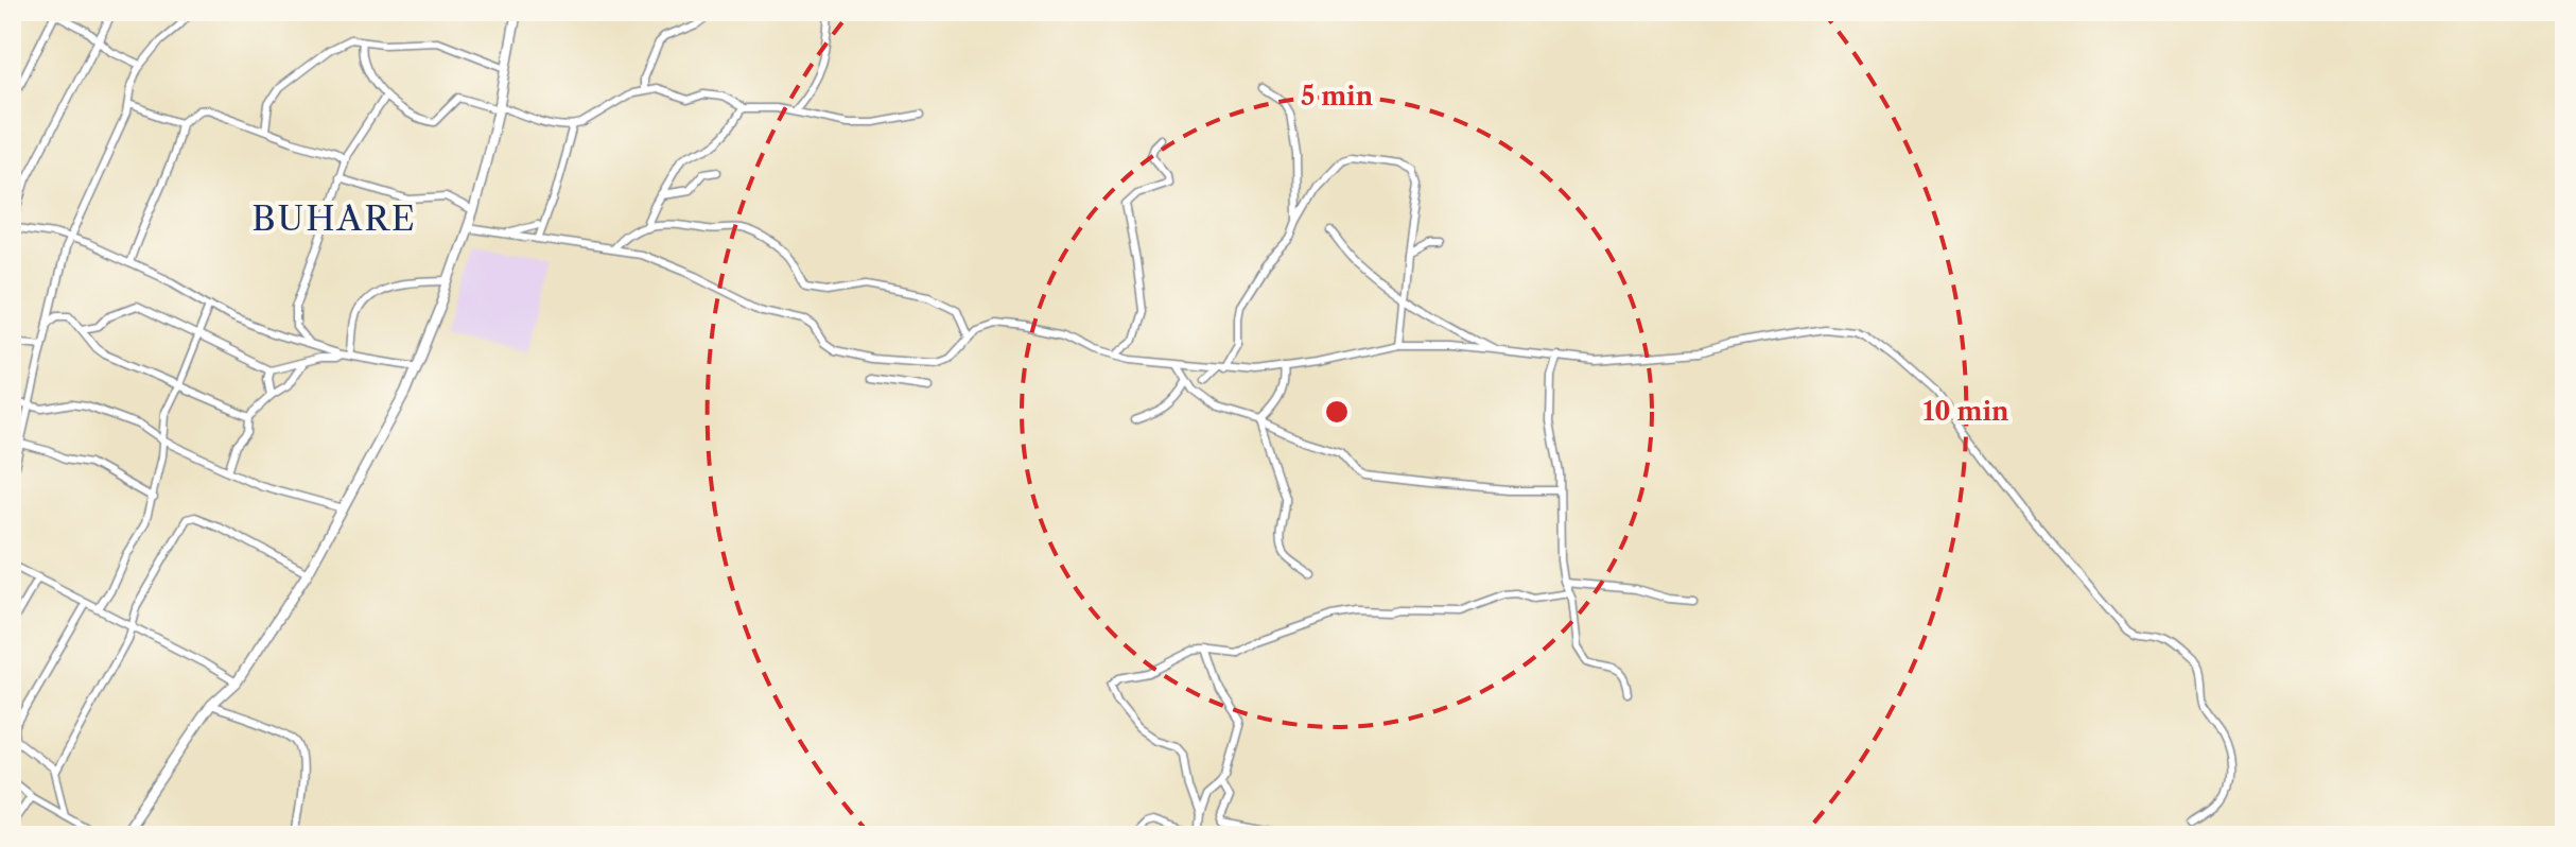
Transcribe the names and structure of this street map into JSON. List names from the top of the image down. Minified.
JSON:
{"districts":["BUHARE"],"rings":["5 min","10 min"]}
